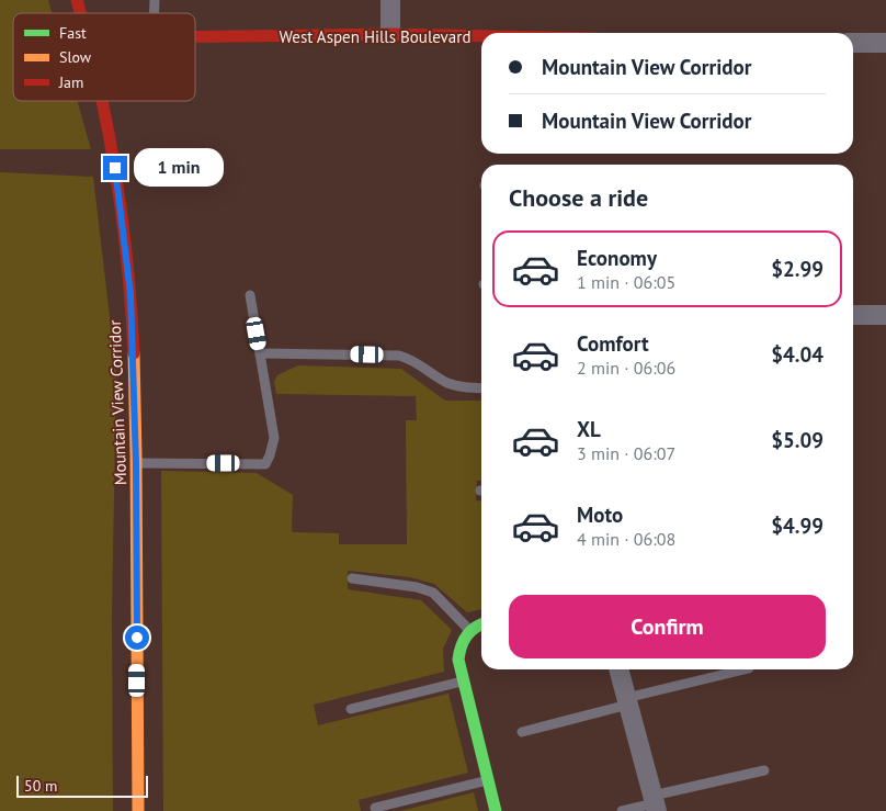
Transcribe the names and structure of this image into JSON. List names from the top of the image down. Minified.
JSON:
{"streets":{"main road":["West Aspen Hills Boulevard","Mountain View Corridor"]},"legend":["Fast","Slow","Jam"],"scale_bar":"50 m","page":{"banner":["Mountain View Corridor","Mountain View Corridor"],"bubble":"1 min","heading":"Choose a ride","list":[{"name":"Economy","note":"1 min · 06:05","value":"$2.99"},{"name":"Comfort","note":"2 min · 06:06","value":"$4.04"},{"name":"XL","note":"3 min · 06:07","value":"$5.09"},{"name":"Moto","note":"4 min · 06:08","value":"$4.99"}],"buttons":"Confirm","scale":"50 m"}}
